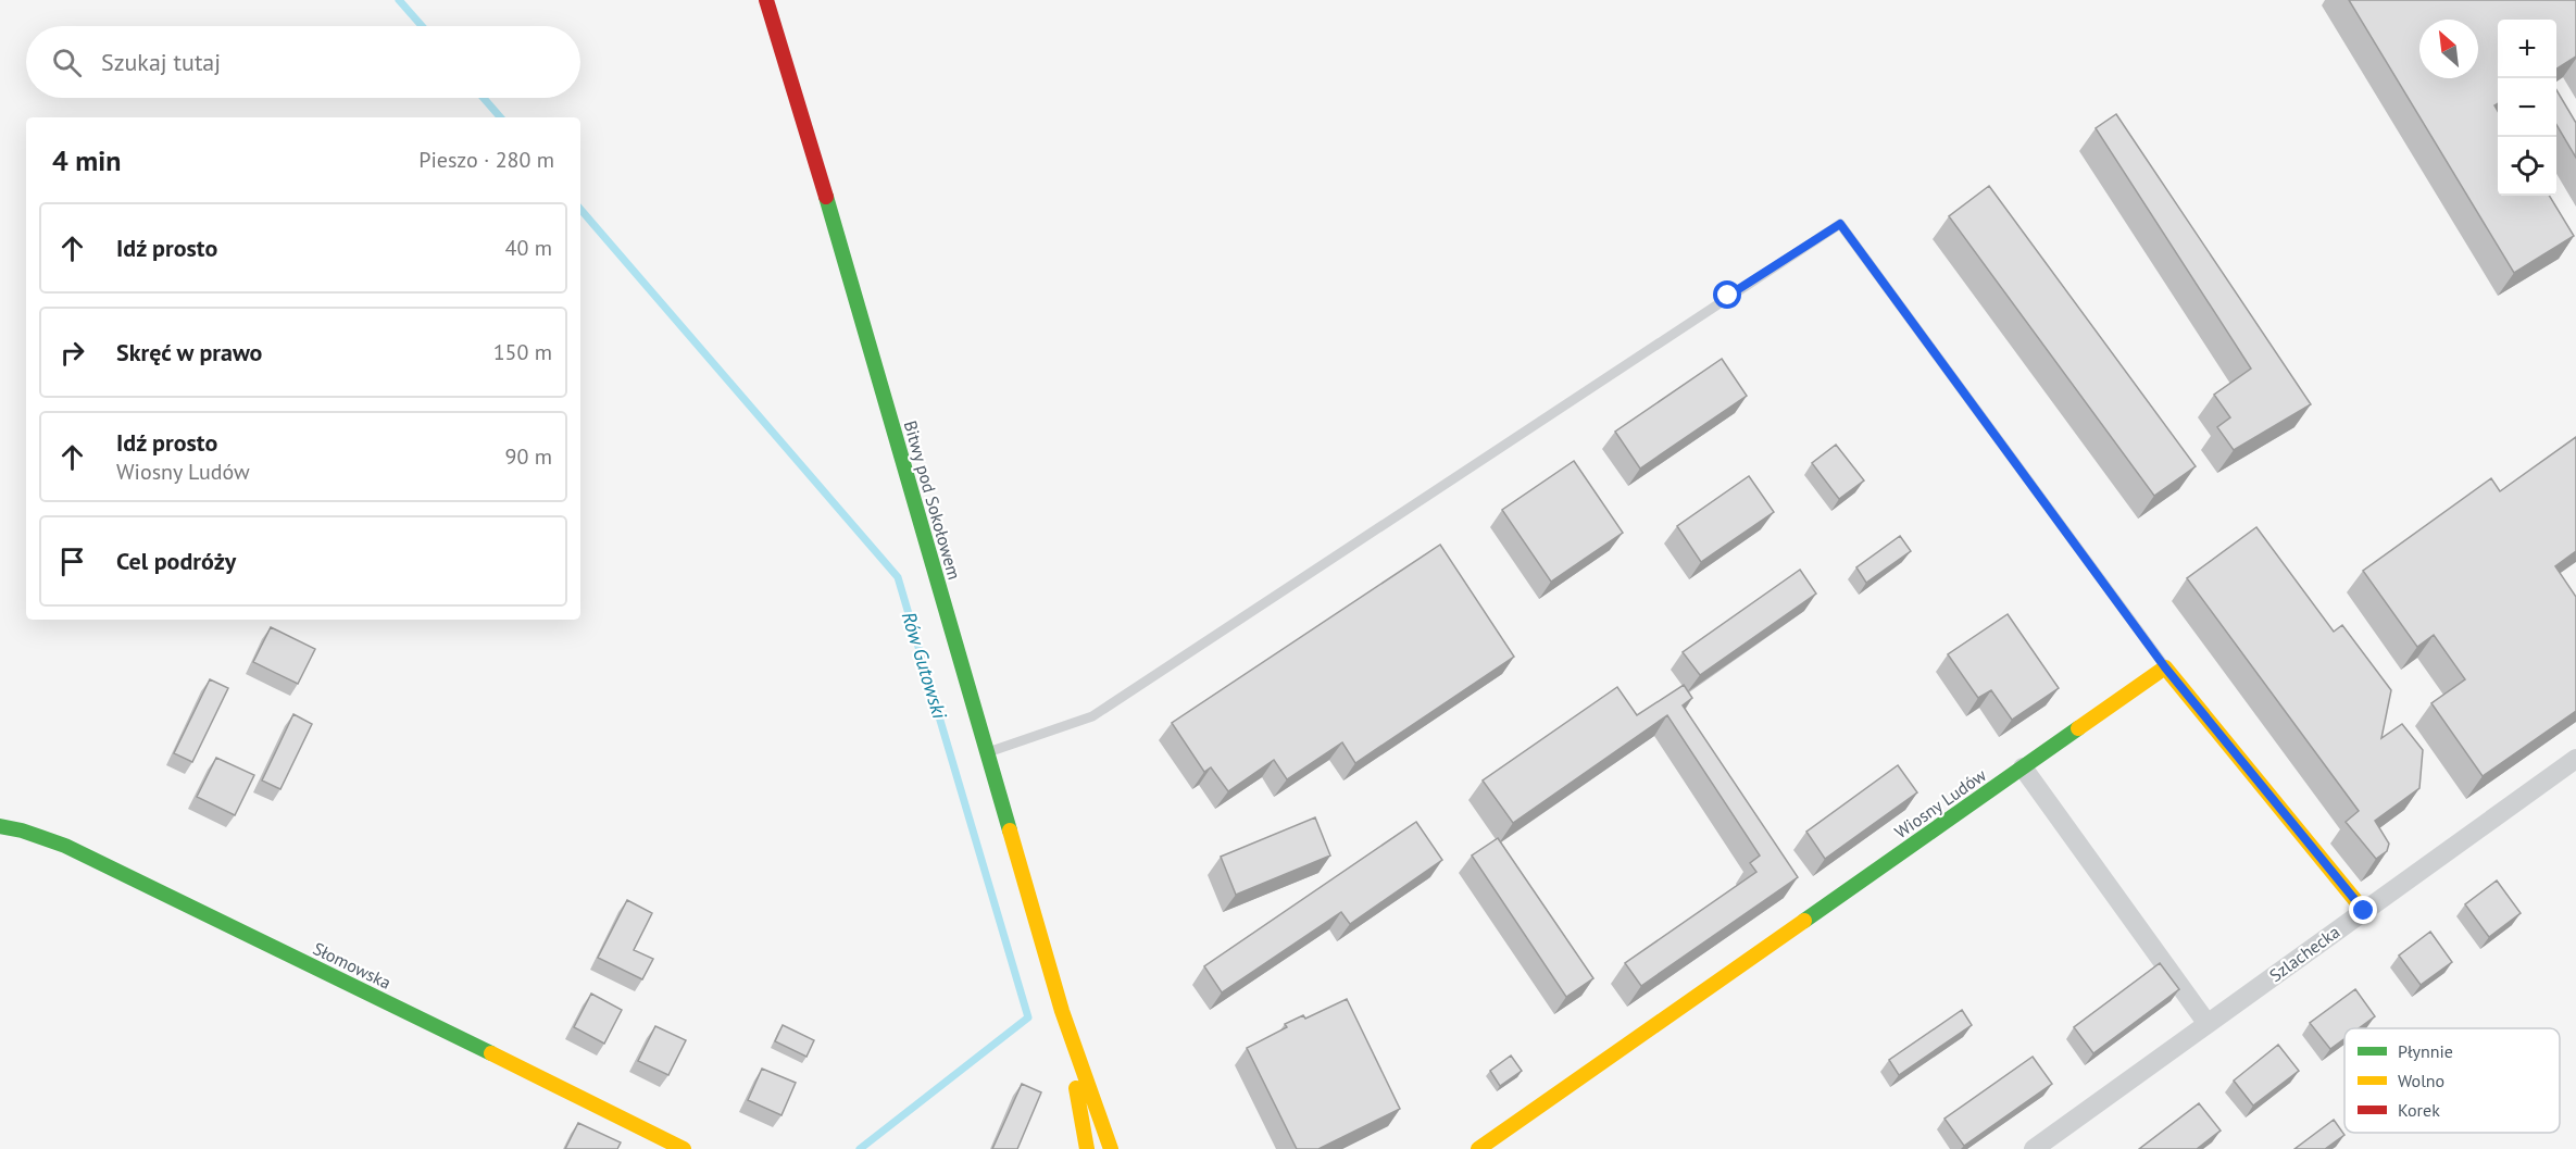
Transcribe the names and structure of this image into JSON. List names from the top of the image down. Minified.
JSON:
{"streets":{"street":["Bitwy pod Sokołowem","Wiosny Ludów","Szlachecka","Słomowska"]},"water":["Rów Gutowski"],"legend":["Płynnie","Wolno","Korek"],"north":"top left","page":{"map_buttons":["+","−"],"search":"Szukaj tutaj","heading":["4 min","Pieszo · 280 m"],"list":[["Idź prosto","40 m"],["Skręć w prawo","150 m"],["Idź prosto","Wiosny Ludów","90 m"],"Cel podróży"]}}
